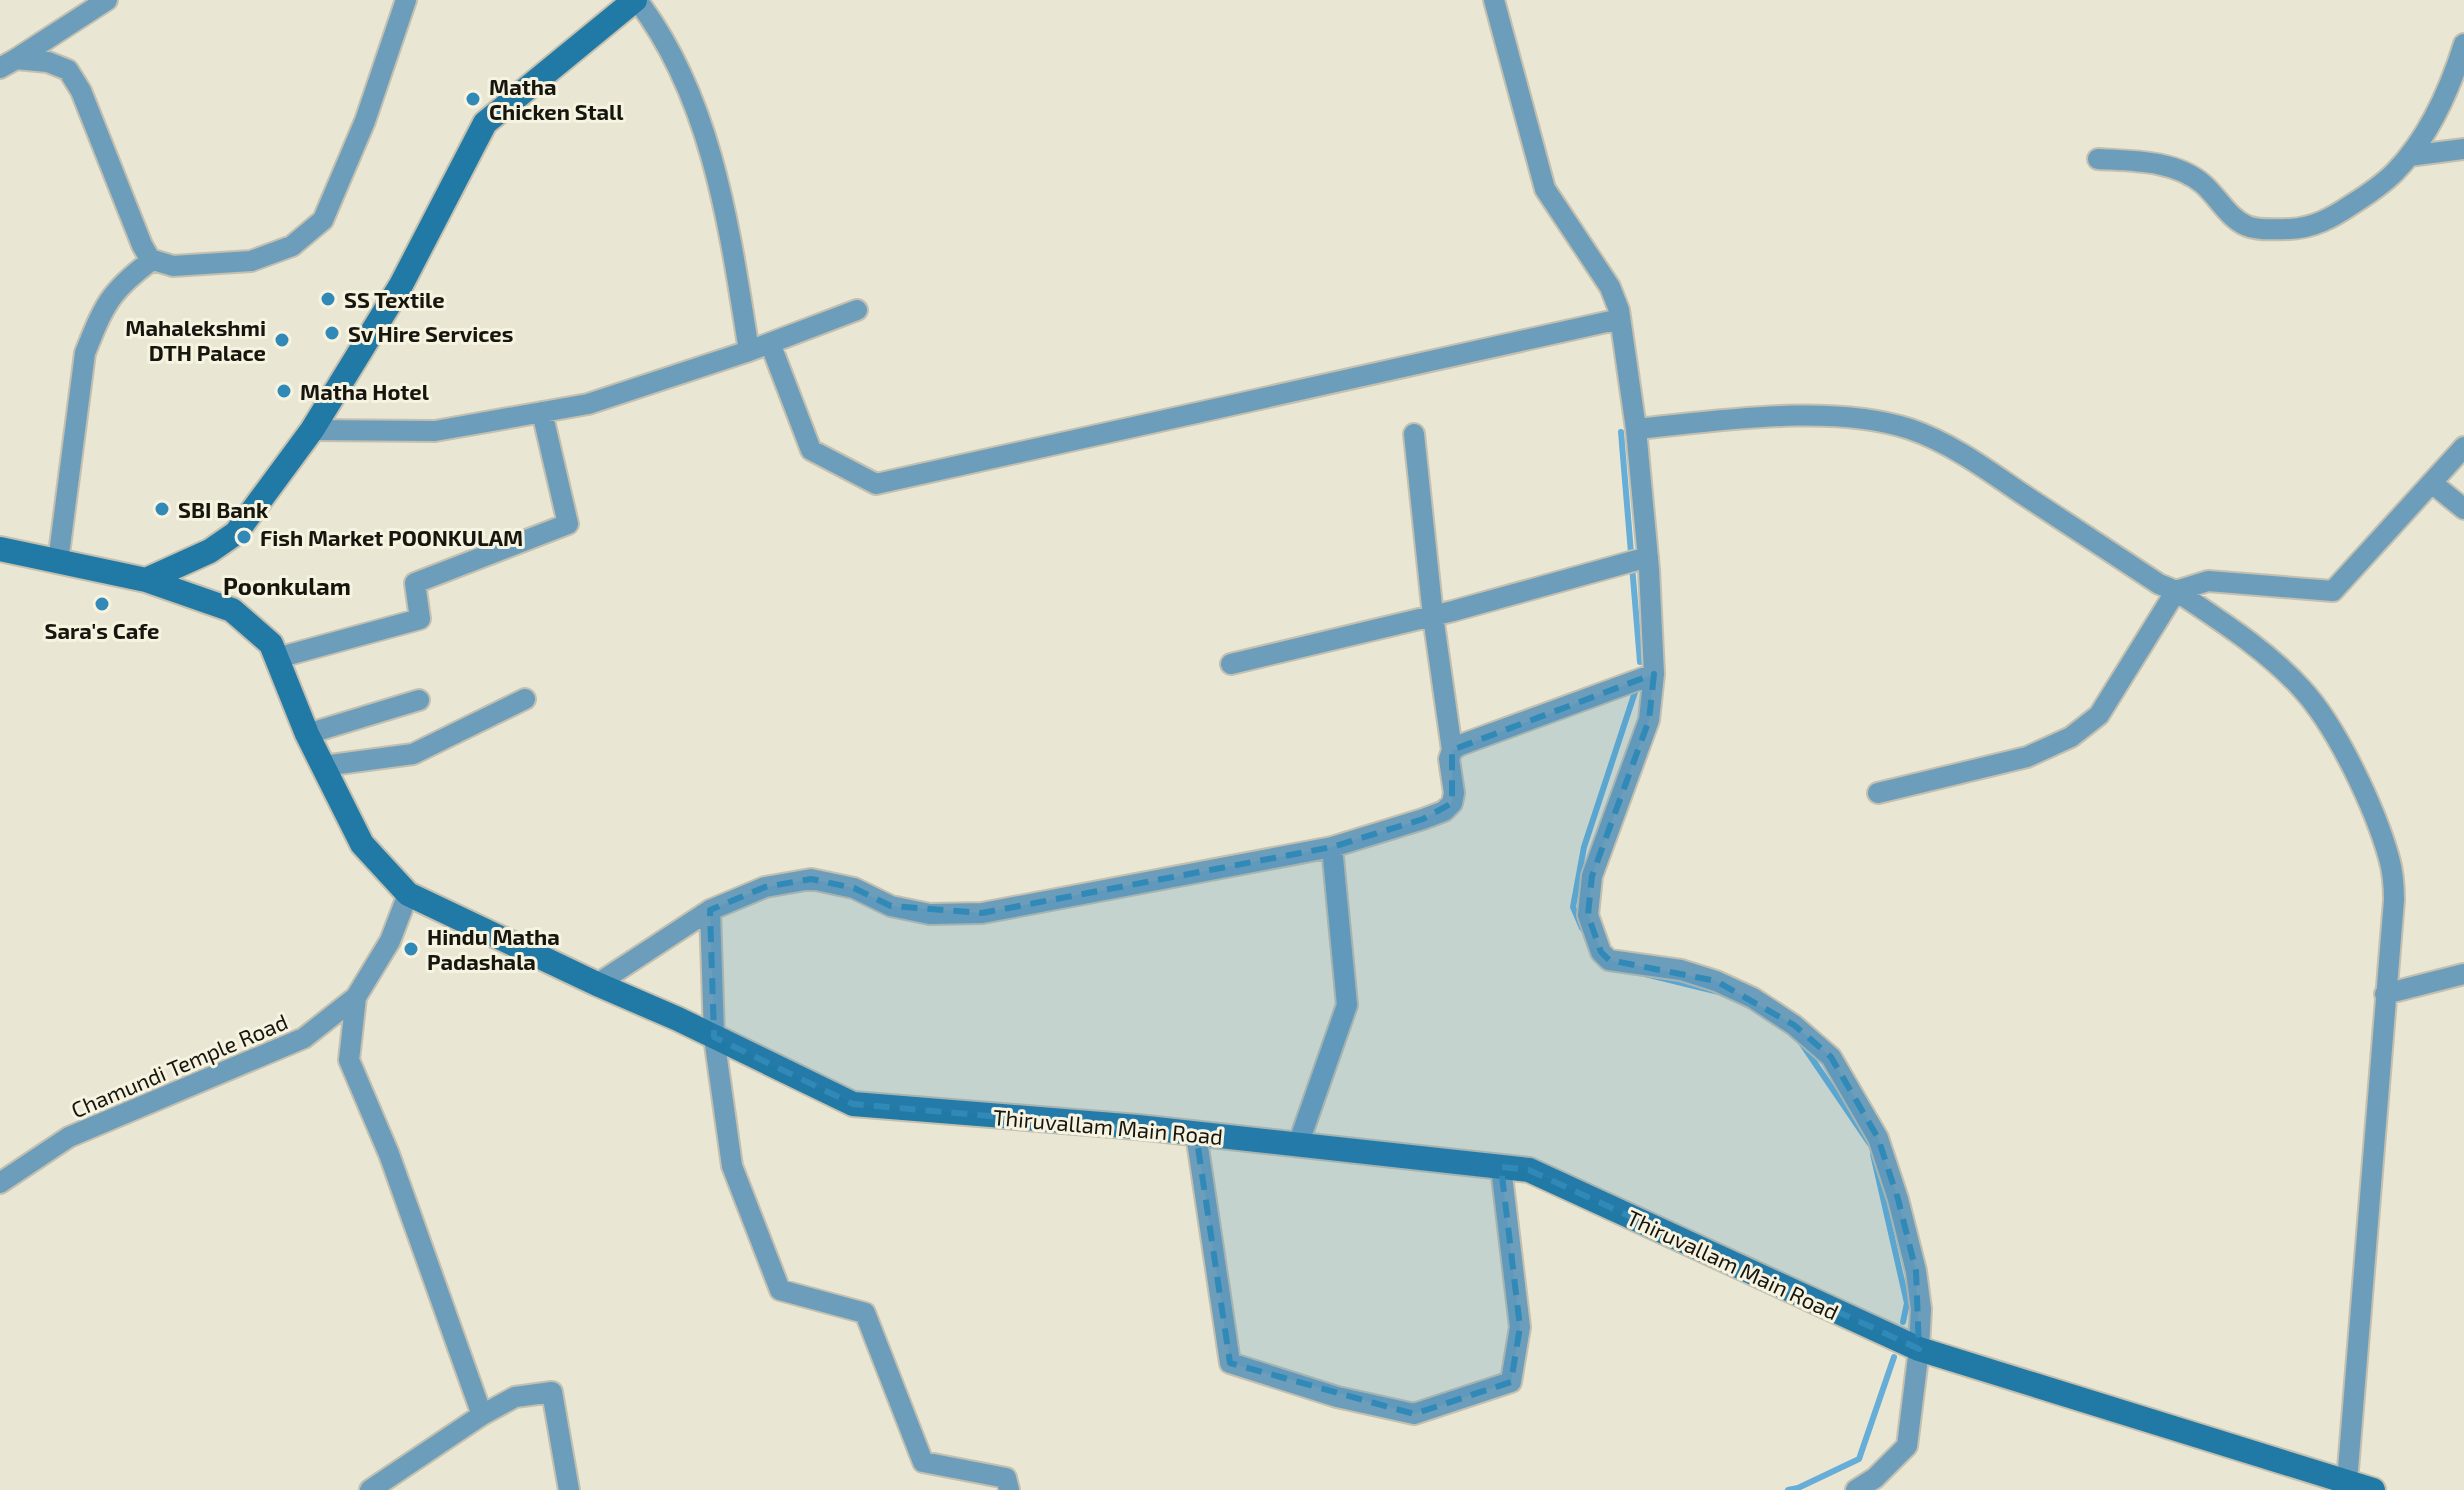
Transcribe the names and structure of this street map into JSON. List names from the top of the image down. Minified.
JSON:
{"streets":{"street":["Chamundi Temple Road","Thiruvallam Main Road"]},"crossings":[["Chamundi Temple Road","Thiruvallam Main Road"]],"districts":["Poonkulam"],"places":["Matha Chicken Stall","SS Textile","Sv Hire Services","Mahalekshmi DTH Palace","Matha Hotel","SBI Bank","Fish Market POONKULAM","Sara's Cafe","Hindu Matha Padashala"]}
